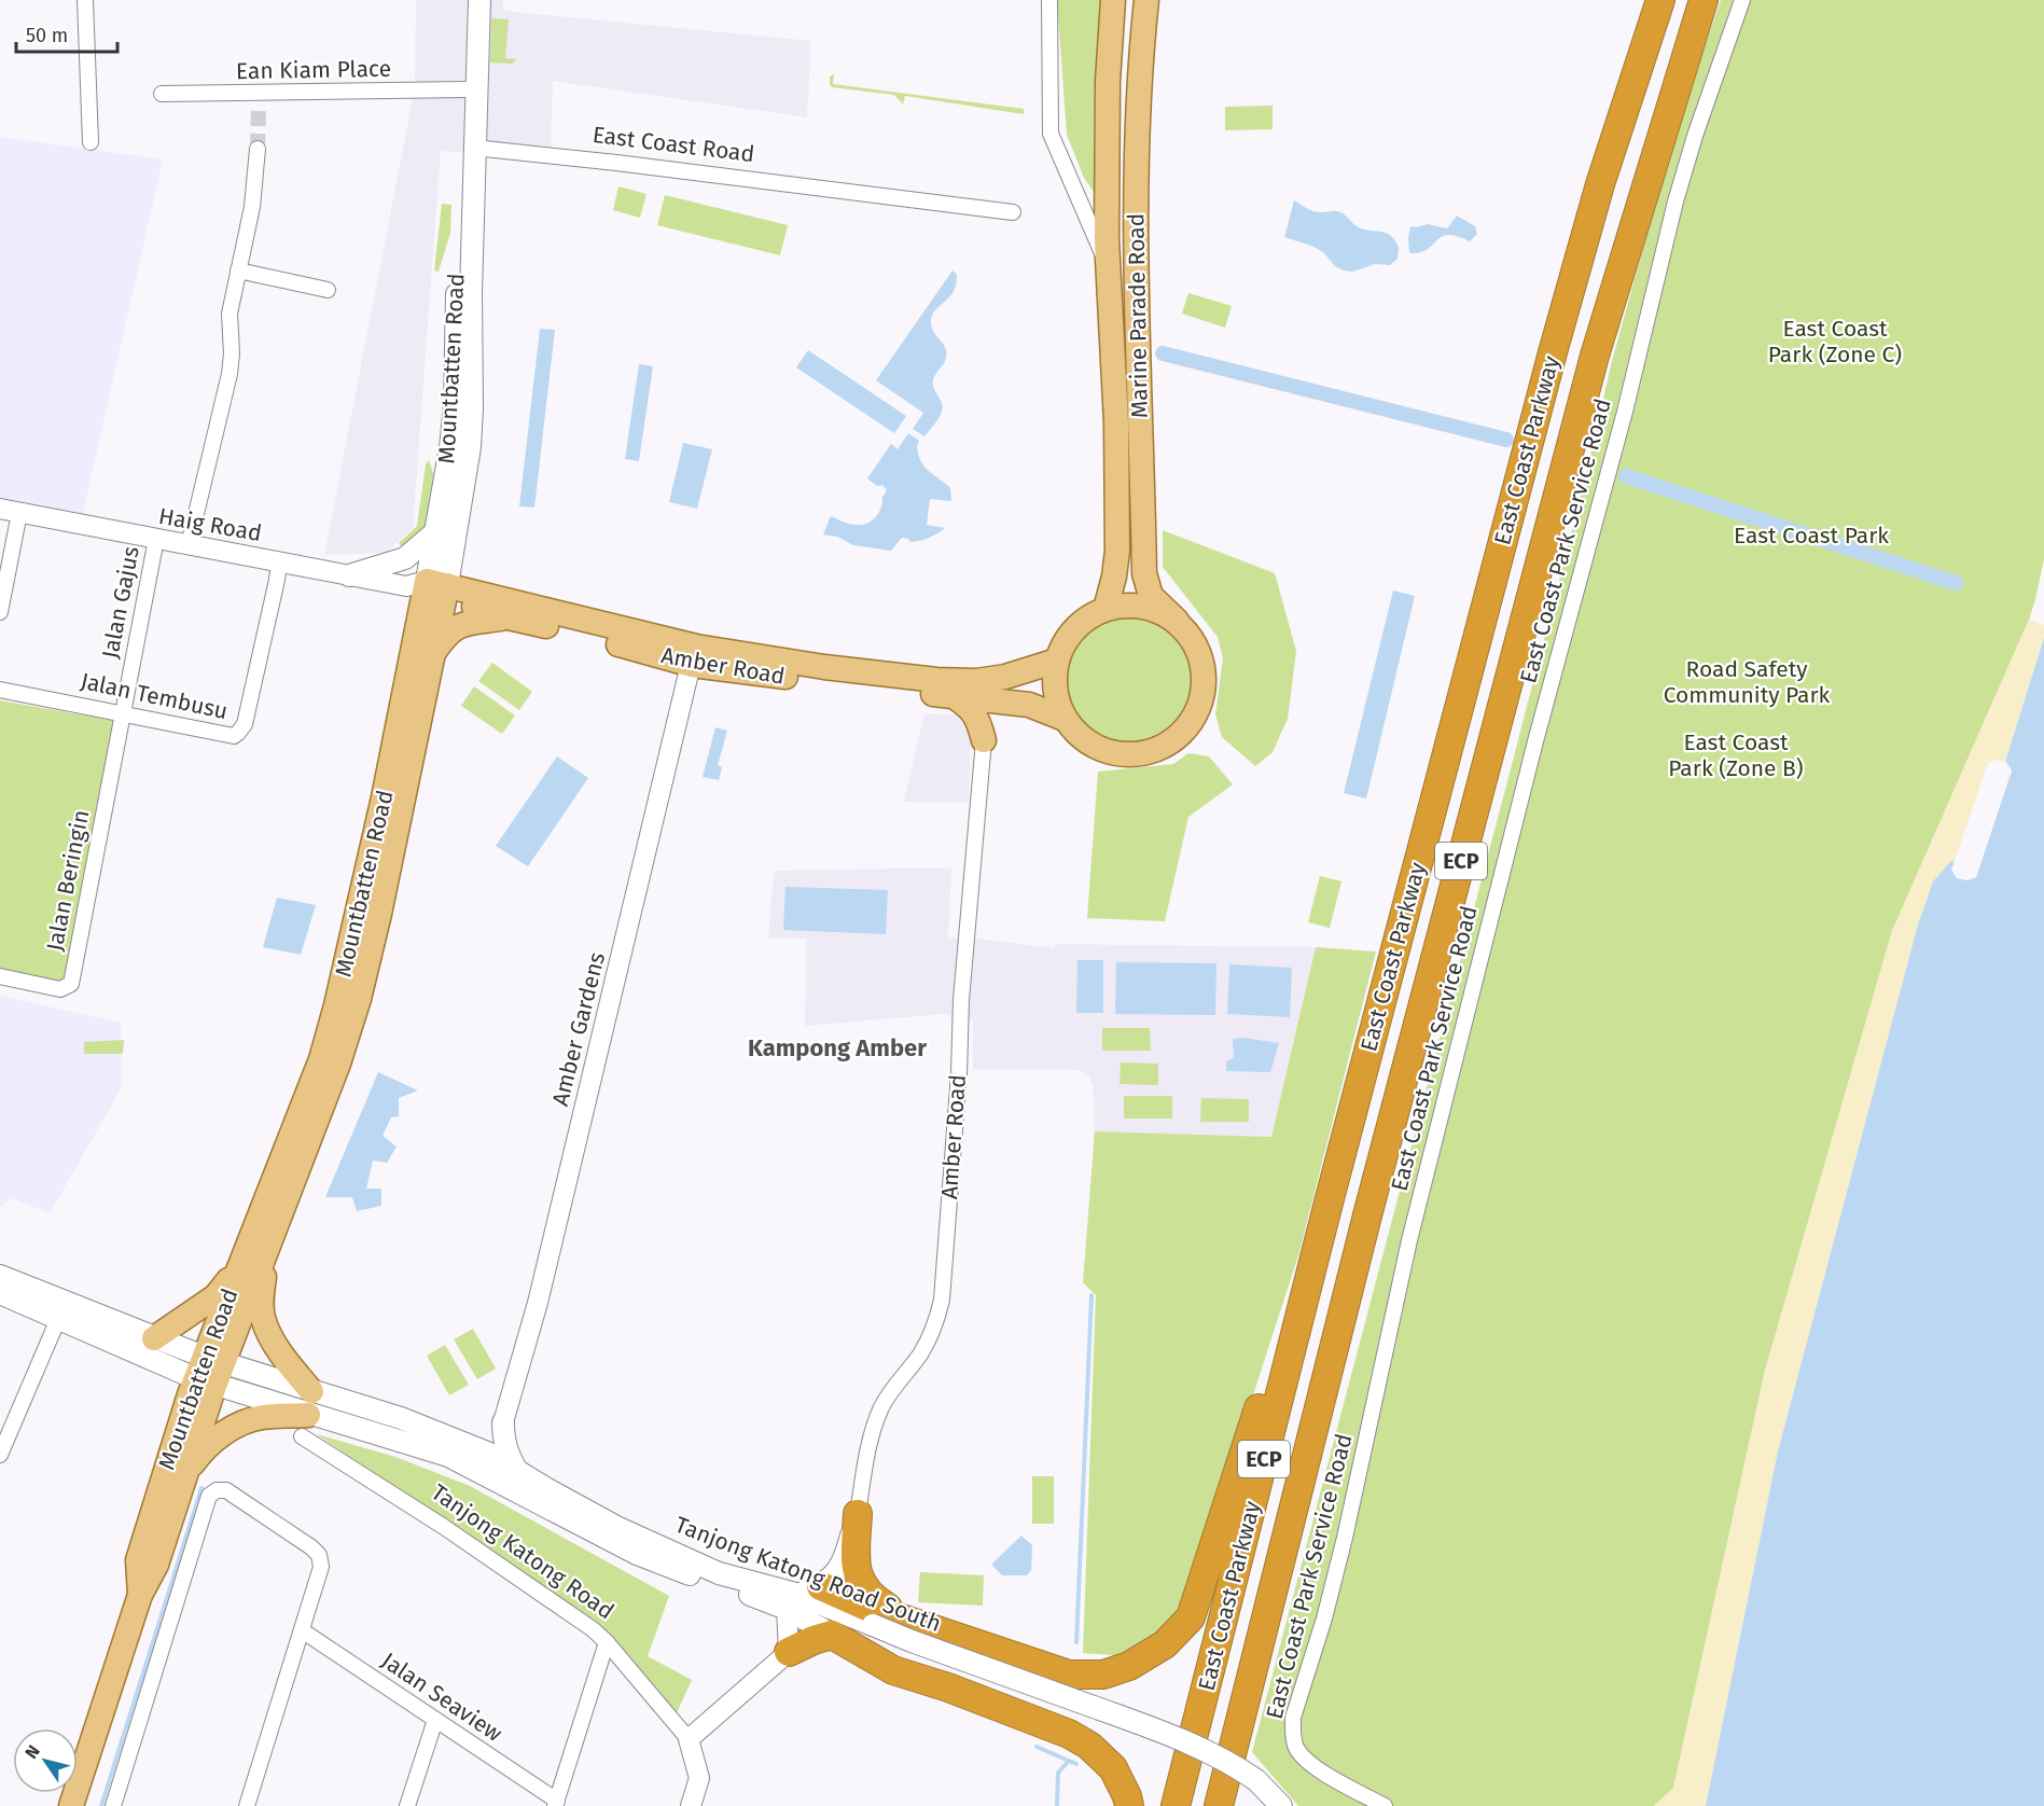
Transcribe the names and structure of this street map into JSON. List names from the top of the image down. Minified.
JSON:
{"streets":{"highway":["East Coast Parkway","ECP"],"main road":["Marine Parade Road","Mountbatten Road","Amber Road","Tanjong Katong Road South"],"street":["Ean Kiam Place","East Coast Road","Haig Road","East Coast Park Service Road","Jalan Gajus","Jalan Tembusu","Jalan Beringin","Amber Gardens","Tanjong Katong Road","Jalan Seaview"]},"crossings":[["East Coast Road","Mountbatten Road"],["Marine Parade Road","Amber Road"],["Mountbatten Road","Haig Road"],["Mountbatten Road","Amber Road"],["Mountbatten Road","Tanjong Katong Road South"],["East Coast Parkway","ECP"],["Haig Road","Jalan Gajus"],["Haig Road","Amber Road"],["Haig Road","Jalan Tembusu"],["Jalan Gajus","Jalan Tembusu"],["Jalan Gajus","Jalan Beringin"],["Amber Road","Amber Gardens"],["Jalan Tembusu","Jalan Beringin"],["Tanjong Katong Road","Tanjong Katong Road South"],["Tanjong Katong Road","Jalan Seaview"]],"districts":["Kampong Amber"],"parks":["East Coast Park (Zone C)","East Coast Park","Road Safety Community Park","East Coast Park (Zone B)"],"scale_bar":"50 m","north":"top left"}
